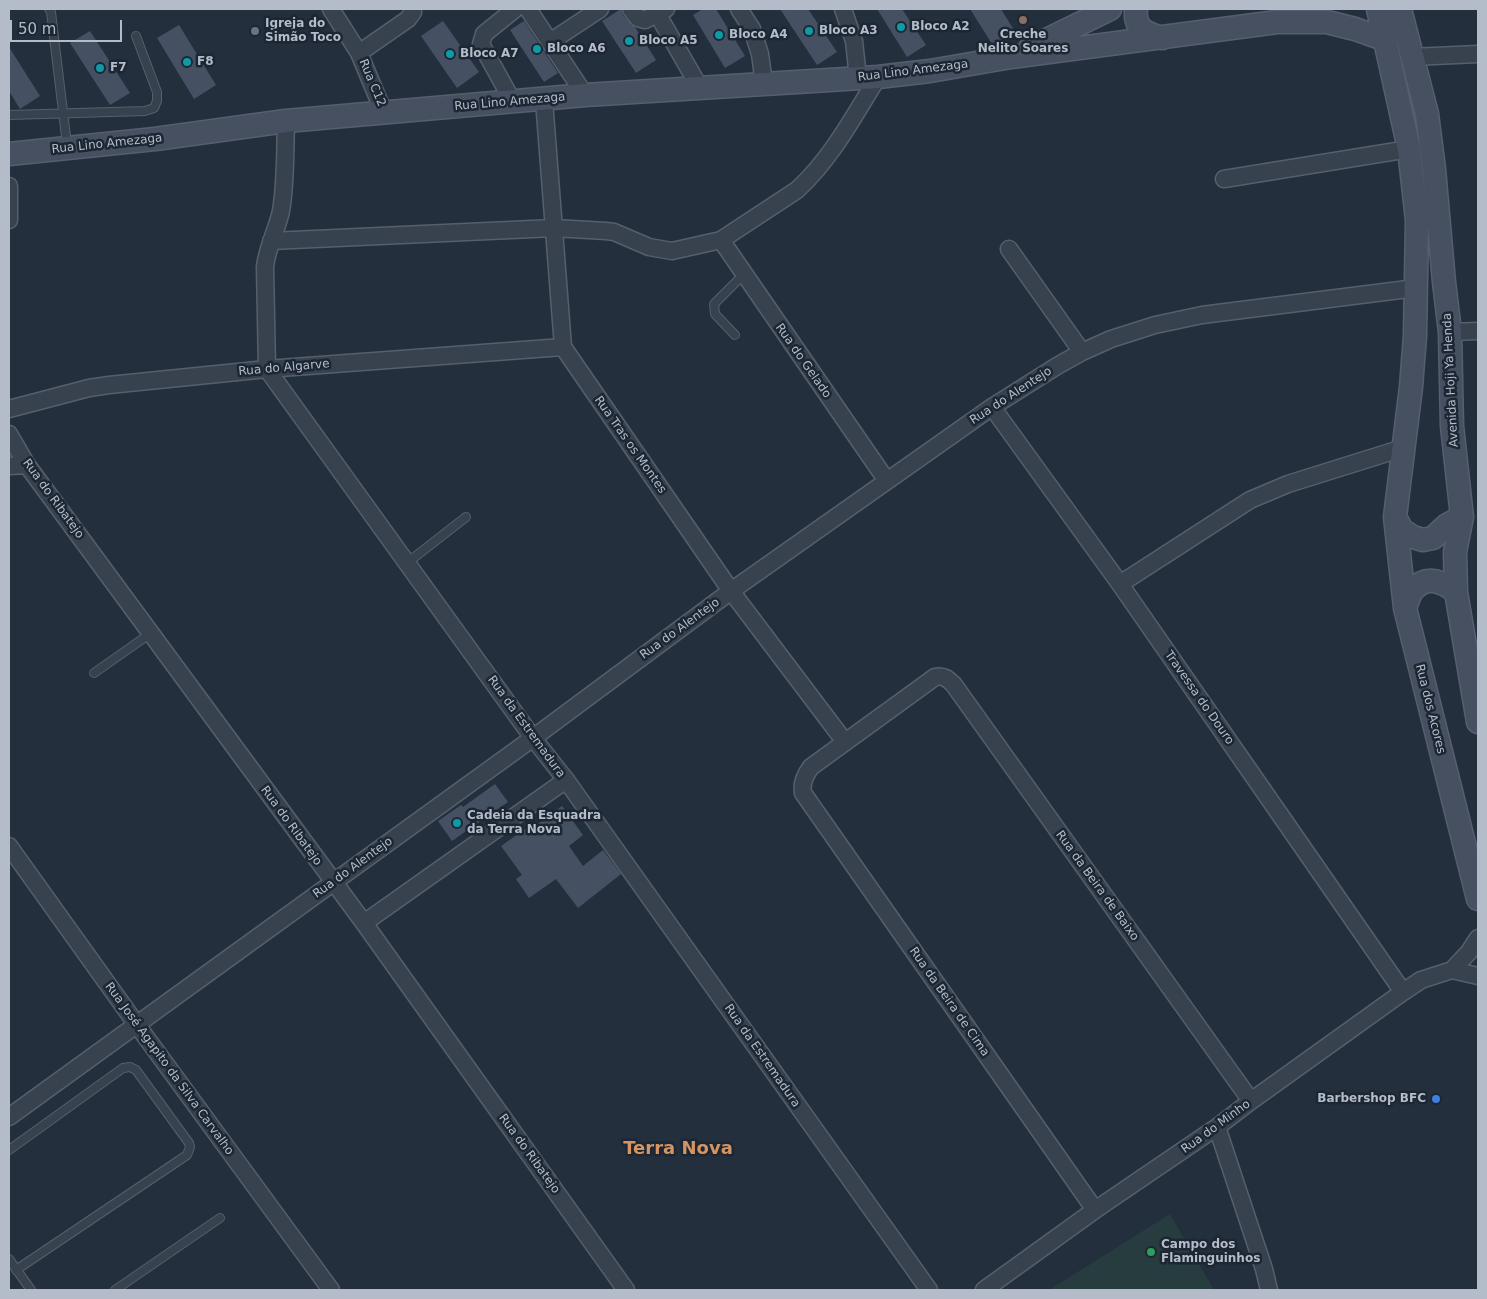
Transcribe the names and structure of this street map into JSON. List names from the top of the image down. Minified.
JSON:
{"streets":{"main road":["Rua Lino Amezaga","Avenida Hoji Ya Henda","Rua dos Acores"],"street":["Rua C12","Rua do Gelado","Rua do Algarve","Rua do Alentejo","Rua Tras os Montes","Rua do Ribatejo","Travessa do Douro","Rua da Estremadura","Rua da Beira de Baixo","Rua da Beira de Cima","Rua José Agapito da Silva Carvalho","Rua do Minho"]},"crossings":[["Rua Lino Amezaga","Rua C12"],["Rua do Gelado","Rua do Alentejo"],["Rua do Algarve","Rua Tras os Montes"],["Rua do Algarve","Rua da Estremadura"],["Rua do Alentejo","Rua Tras os Montes"],["Rua do Alentejo","Rua do Ribatejo"],["Rua do Alentejo","Travessa do Douro"],["Rua do Alentejo","Rua da Estremadura"],["Rua do Alentejo","Rua José Agapito da Silva Carvalho"],["Rua Tras os Montes","Rua da Beira de Baixo"],["Rua Tras os Montes","Rua da Beira de Cima"],["Travessa do Douro","Rua do Minho"],["Rua da Beira de Baixo","Rua da Beira de Cima"],["Rua da Beira de Baixo","Rua do Minho"],["Rua da Beira de Cima","Rua do Minho"]],"districts":["Terra Nova"],"places":["Creche Nelito Soares","Bloco A2","Igreja do Simão Toco","Bloco A3","Bloco A4","Bloco A5","Bloco A6","Bloco A7","F8","F7","Cadeia da Esquadra da Terra Nova","Barbershop BFC","Campo dos Flaminguinhos"],"scale_bar":"50 m"}
